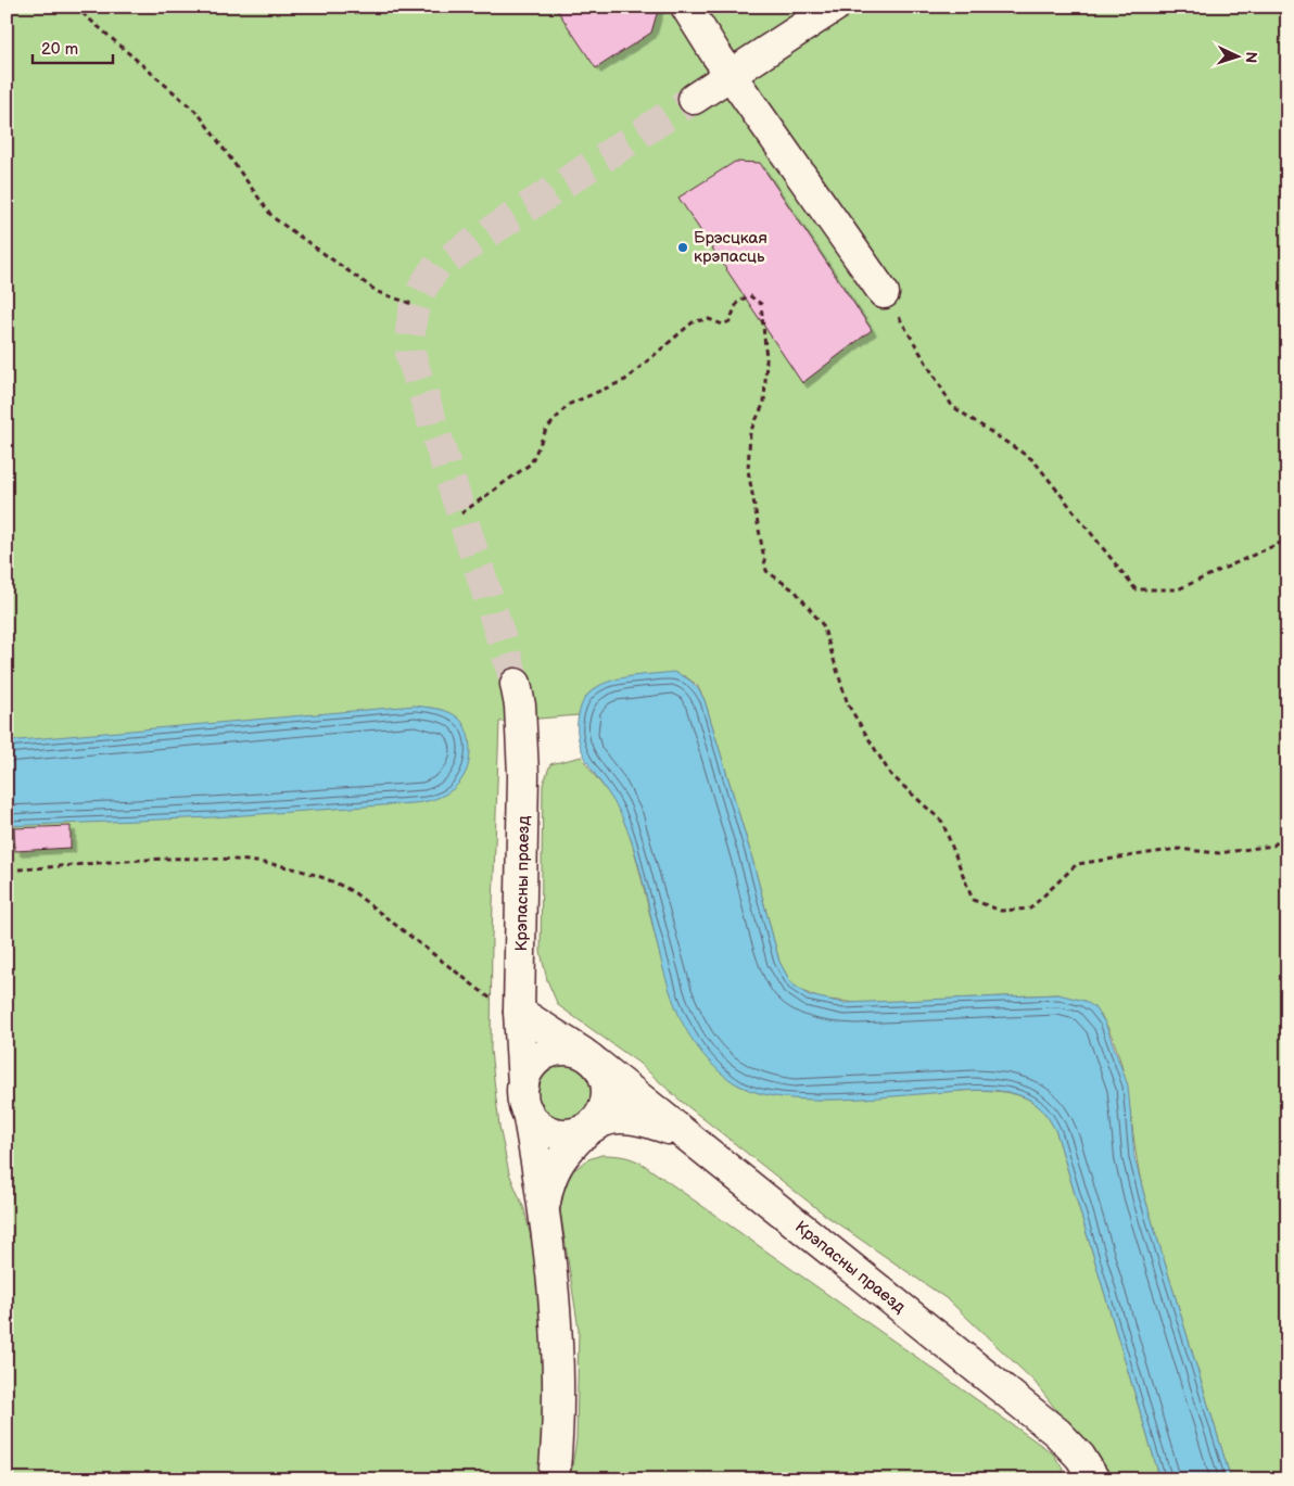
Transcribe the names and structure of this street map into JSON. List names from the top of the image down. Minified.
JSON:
{"streets":{"street":["Крэпасны праезд"]},"places":["Брэсцкая крэпасць"],"scale_bar":"20 m","north":"right"}
